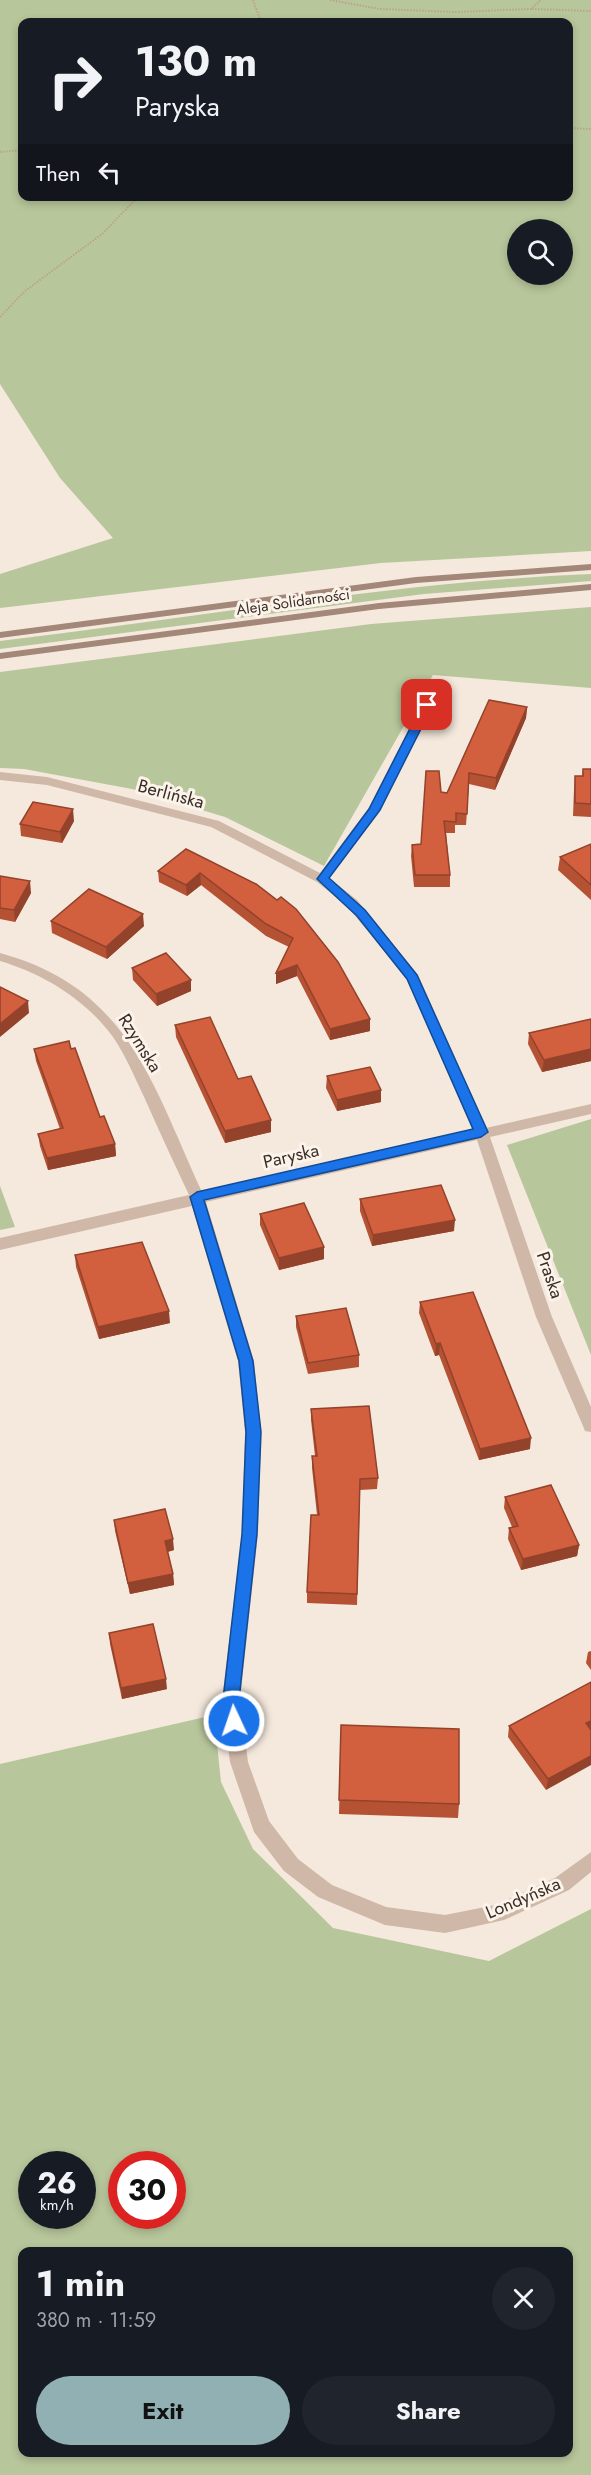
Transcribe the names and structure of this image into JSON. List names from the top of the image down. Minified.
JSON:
{"streets":{"main road":["Aleja Solidarności"],"street":["Berlińska","Rzymska","Paryska","Praska","Londyńska"]},"crossings":[["Berlińska","Paryska"],["Berlińska","Praska"],["Rzymska","Paryska"],["Rzymska","Londyńska"],["Paryska","Praska"],["Paryska","Londyńska"]],"page":{"turn":["130 m","Paryska"],"then":"Then","speed":"26 km/h","limit":"30","heading":["1 min","380 m · 11:59"],"buttons":["Exit","Share"]}}
